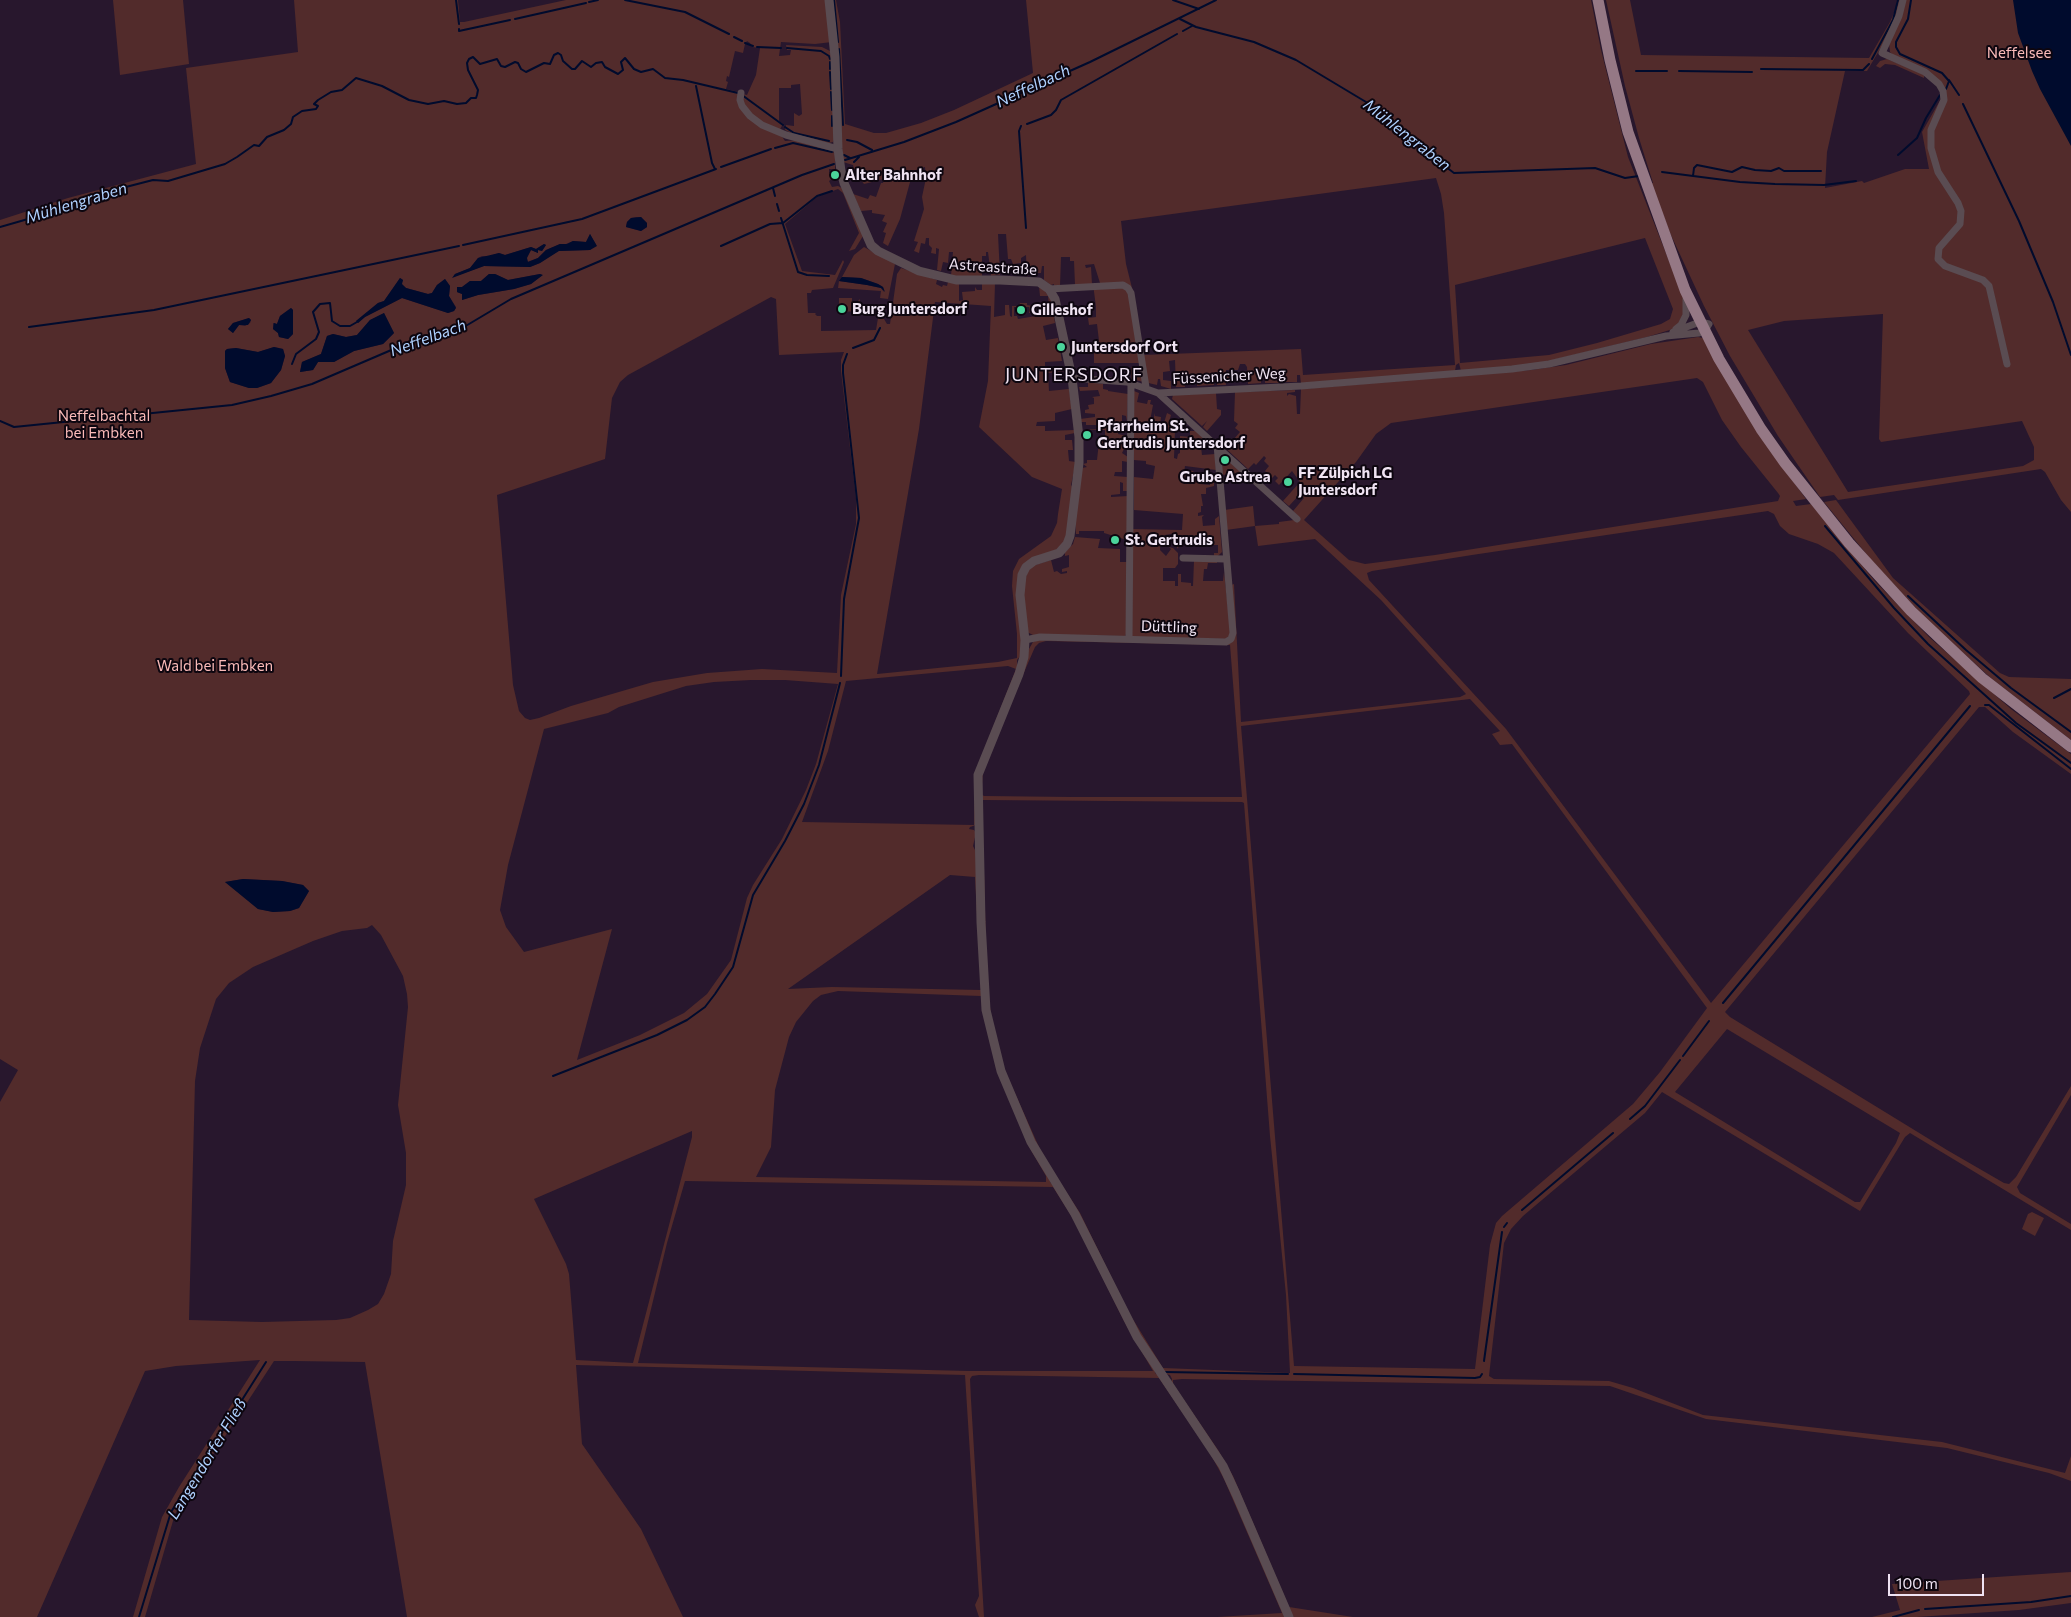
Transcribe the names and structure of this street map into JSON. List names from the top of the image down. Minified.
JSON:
{"streets":{"street":["Astreastraße","Füssenicher Weg","Düttling"]},"crossings":[["Astreastraße","Düttling"]],"districts":["JUNTERSDORF"],"water":["Neffelbach","Mühlengraben","Langendorfer Fließ"],"parks":["Neffelsee","Neffelbachtal bei Embken","Wald bei Embken"],"places":["Alter Bahnhof","Burg Juntersdorf","Gilleshof","Juntersdorf Ort","Pfarrheim St. Gertrudis Juntersdorf","Grube Astrea","FF Zülpich LG Juntersdorf","St. Gertrudis"],"scale_bar":"100 m"}
